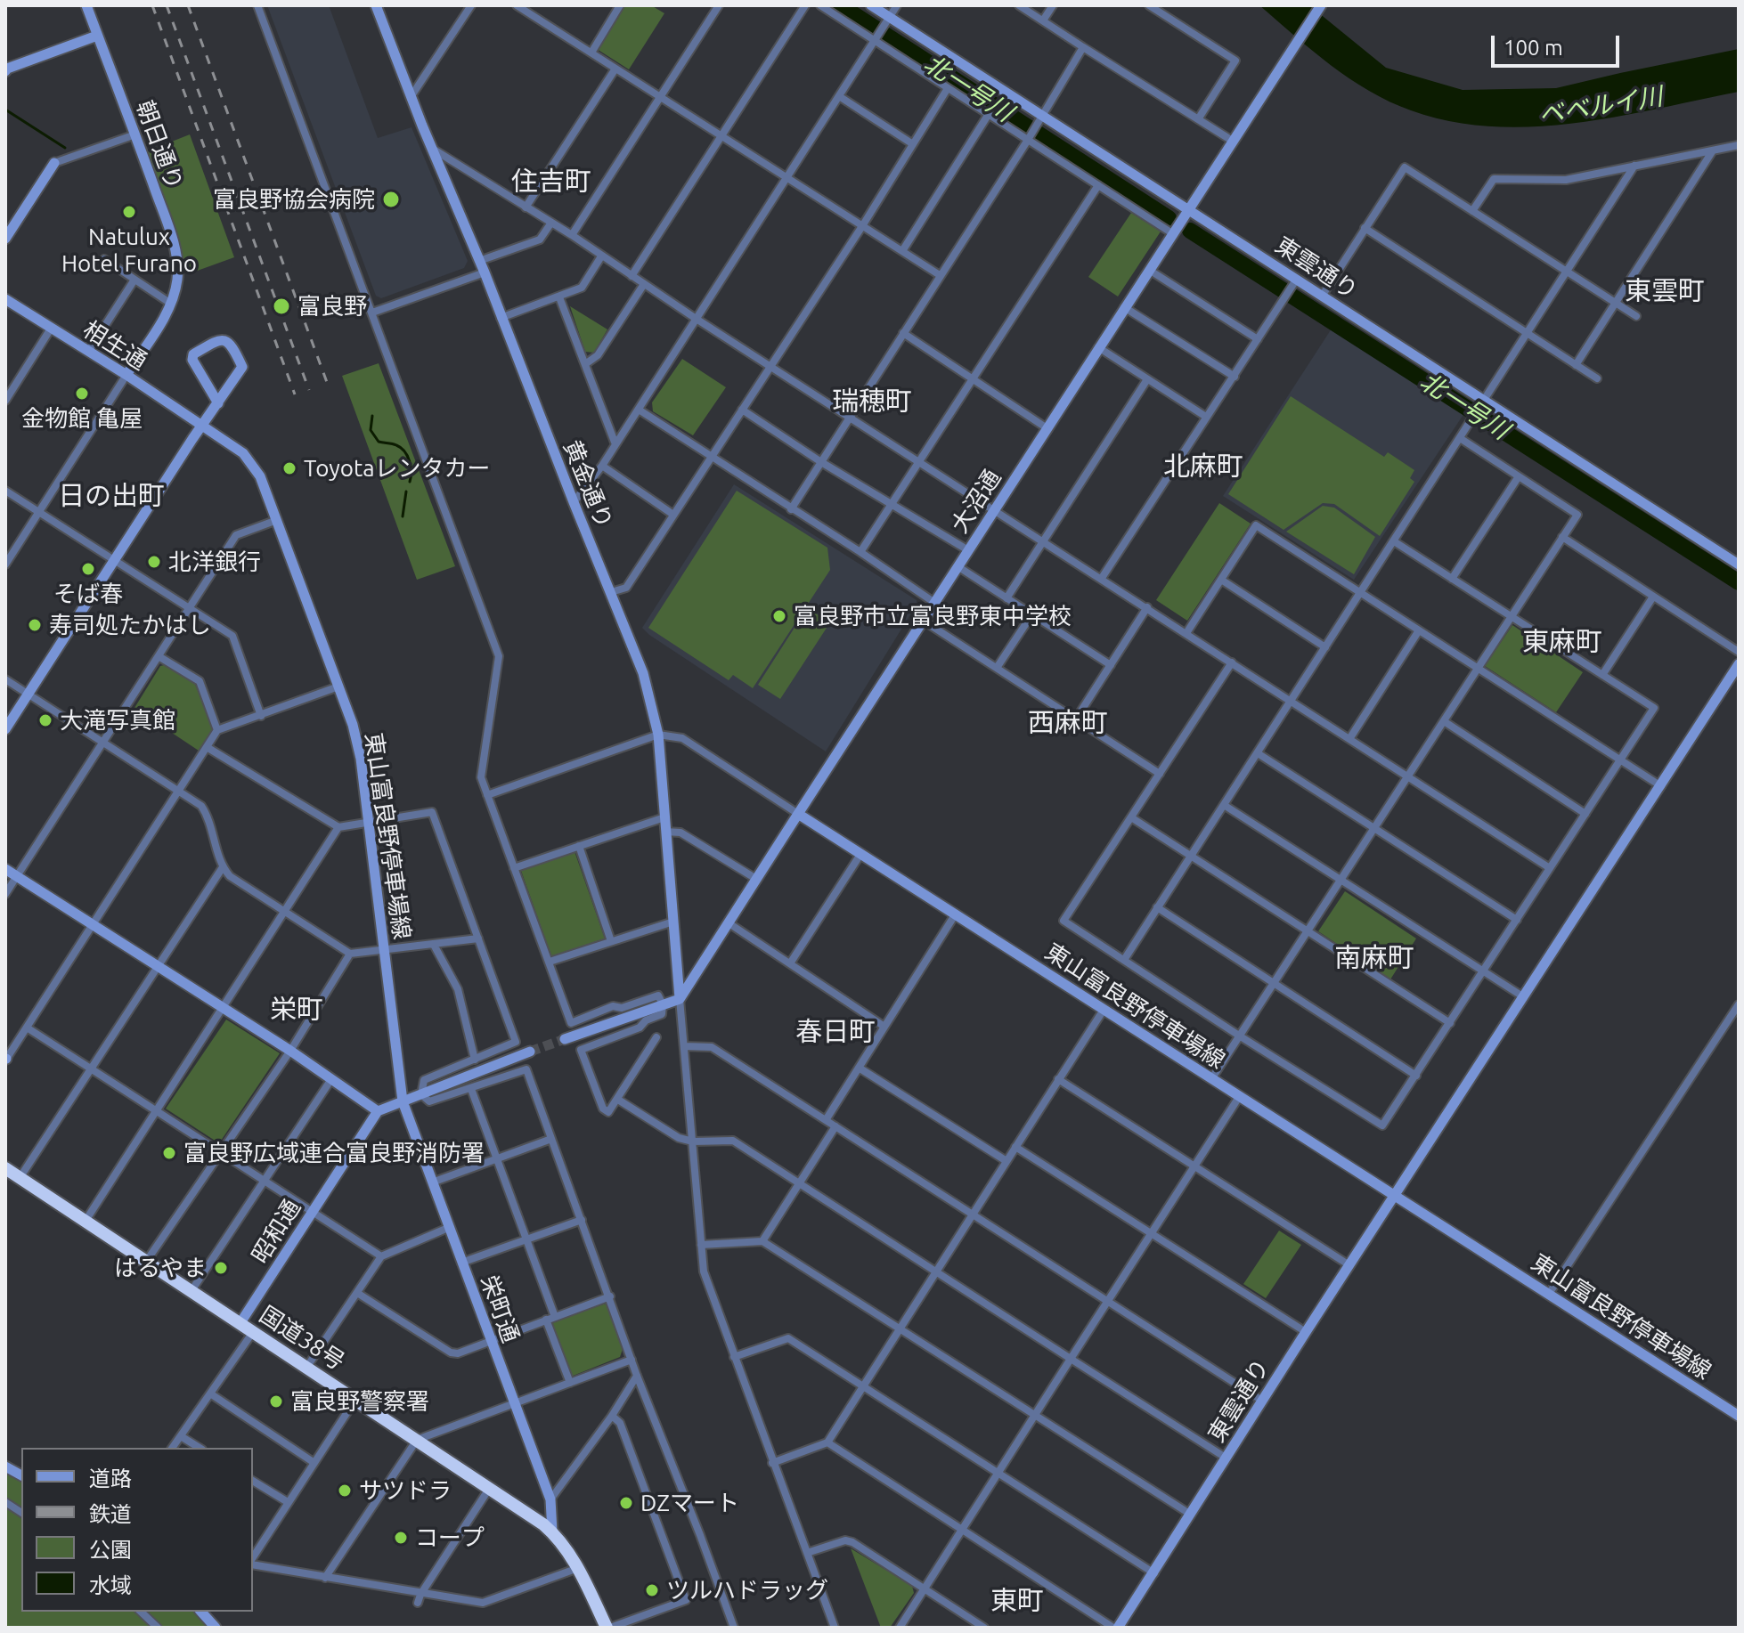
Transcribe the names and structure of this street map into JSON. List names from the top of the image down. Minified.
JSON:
{"streets":{"highway":["国道38号"],"street":["朝日通り","東雲通り","相生通","黄金通り","大沼通","東山富良野停車場線","昭和通","栄町通"]},"crossings":[["朝日通り","相生通"],["東雲通り","大沼通"],["東雲通り","東山富良野停車場線"],["相生通","東山富良野停車場線"],["大沼通","東山富良野停車場線"],["東山富良野停車場線","栄町通"],["昭和通","国道38号"],["栄町通","国道38号"]],"districts":["住吉町","東雲町","瑞穂町","北麻町","日の出町","東麻町","西麻町","南麻町","栄町","春日町","東町"],"water":["北一号川","ベベルイ川"],"places":["富良野協会病院","Natulux Hotel Furano","富良野","金物館 亀屋","Toyotaレンタカー","北洋銀行","そば春","富良野市立富良野東中学校","寿司処たかはし","大滝写真館","富良野広域連合富良野消防署","はるやま","富良野警察署","サツドラ","DZマート","コープ","ツルハドラッグ"],"legend":["道路","鉄道","公園","水域"],"scale_bar":"100 m"}
